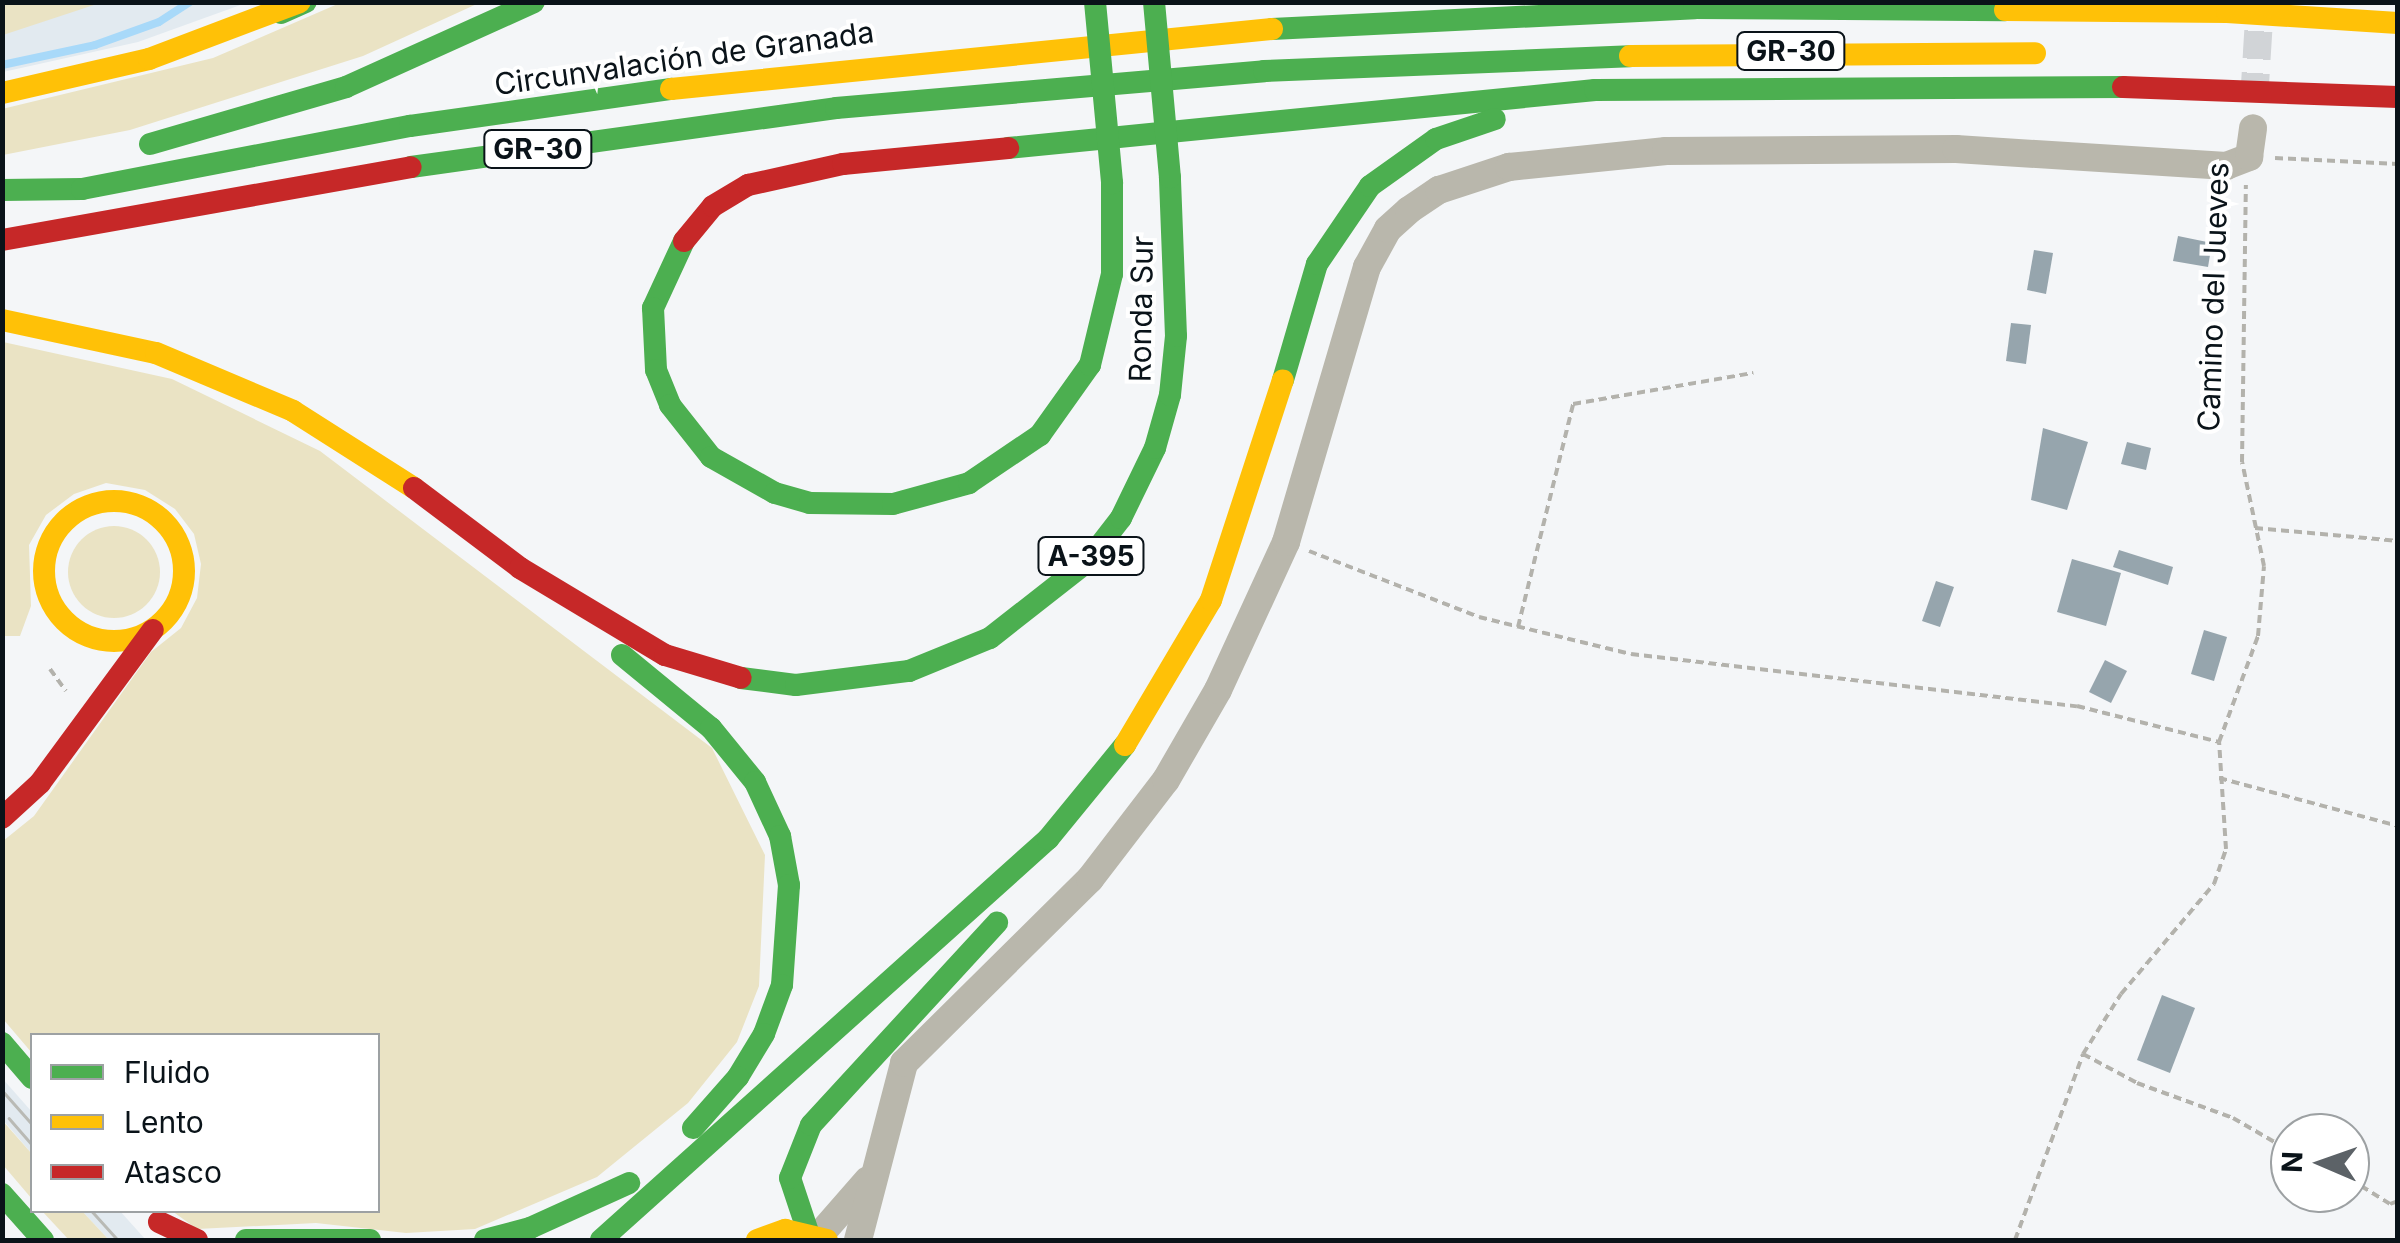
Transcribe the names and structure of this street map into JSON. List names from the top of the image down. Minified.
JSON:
{"streets":{"main road":["GR-30","Circunvalación de Granada","Ronda Sur","A-395"],"street":["Camino del Jueves"]},"legend":["Fluido","Lento","Atasco"],"north":"left"}
